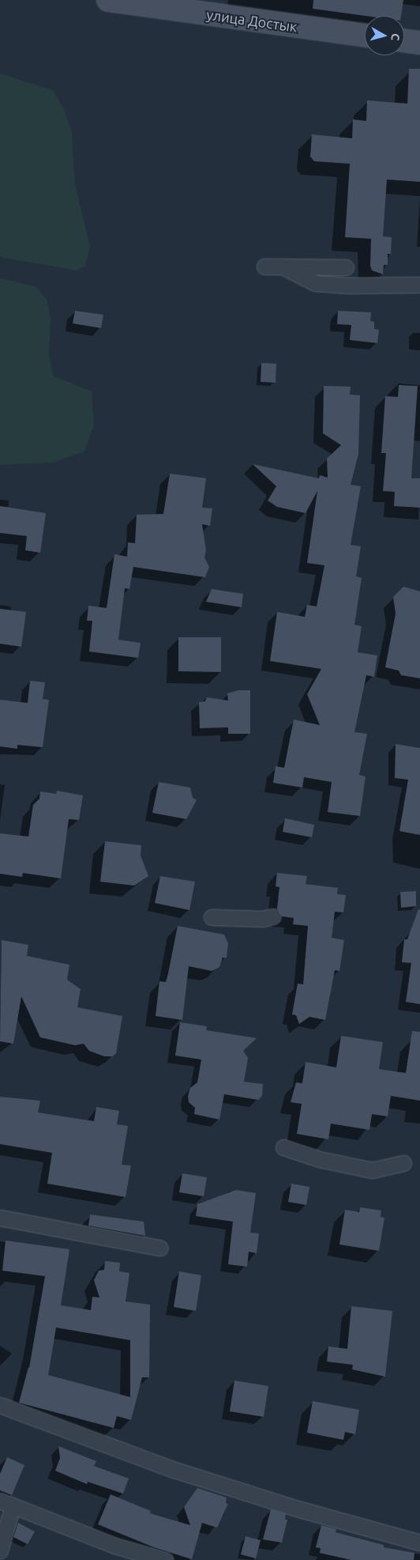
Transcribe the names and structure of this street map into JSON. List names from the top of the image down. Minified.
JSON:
{"streets":{"main road":["улица Достык"]},"north":"right"}
